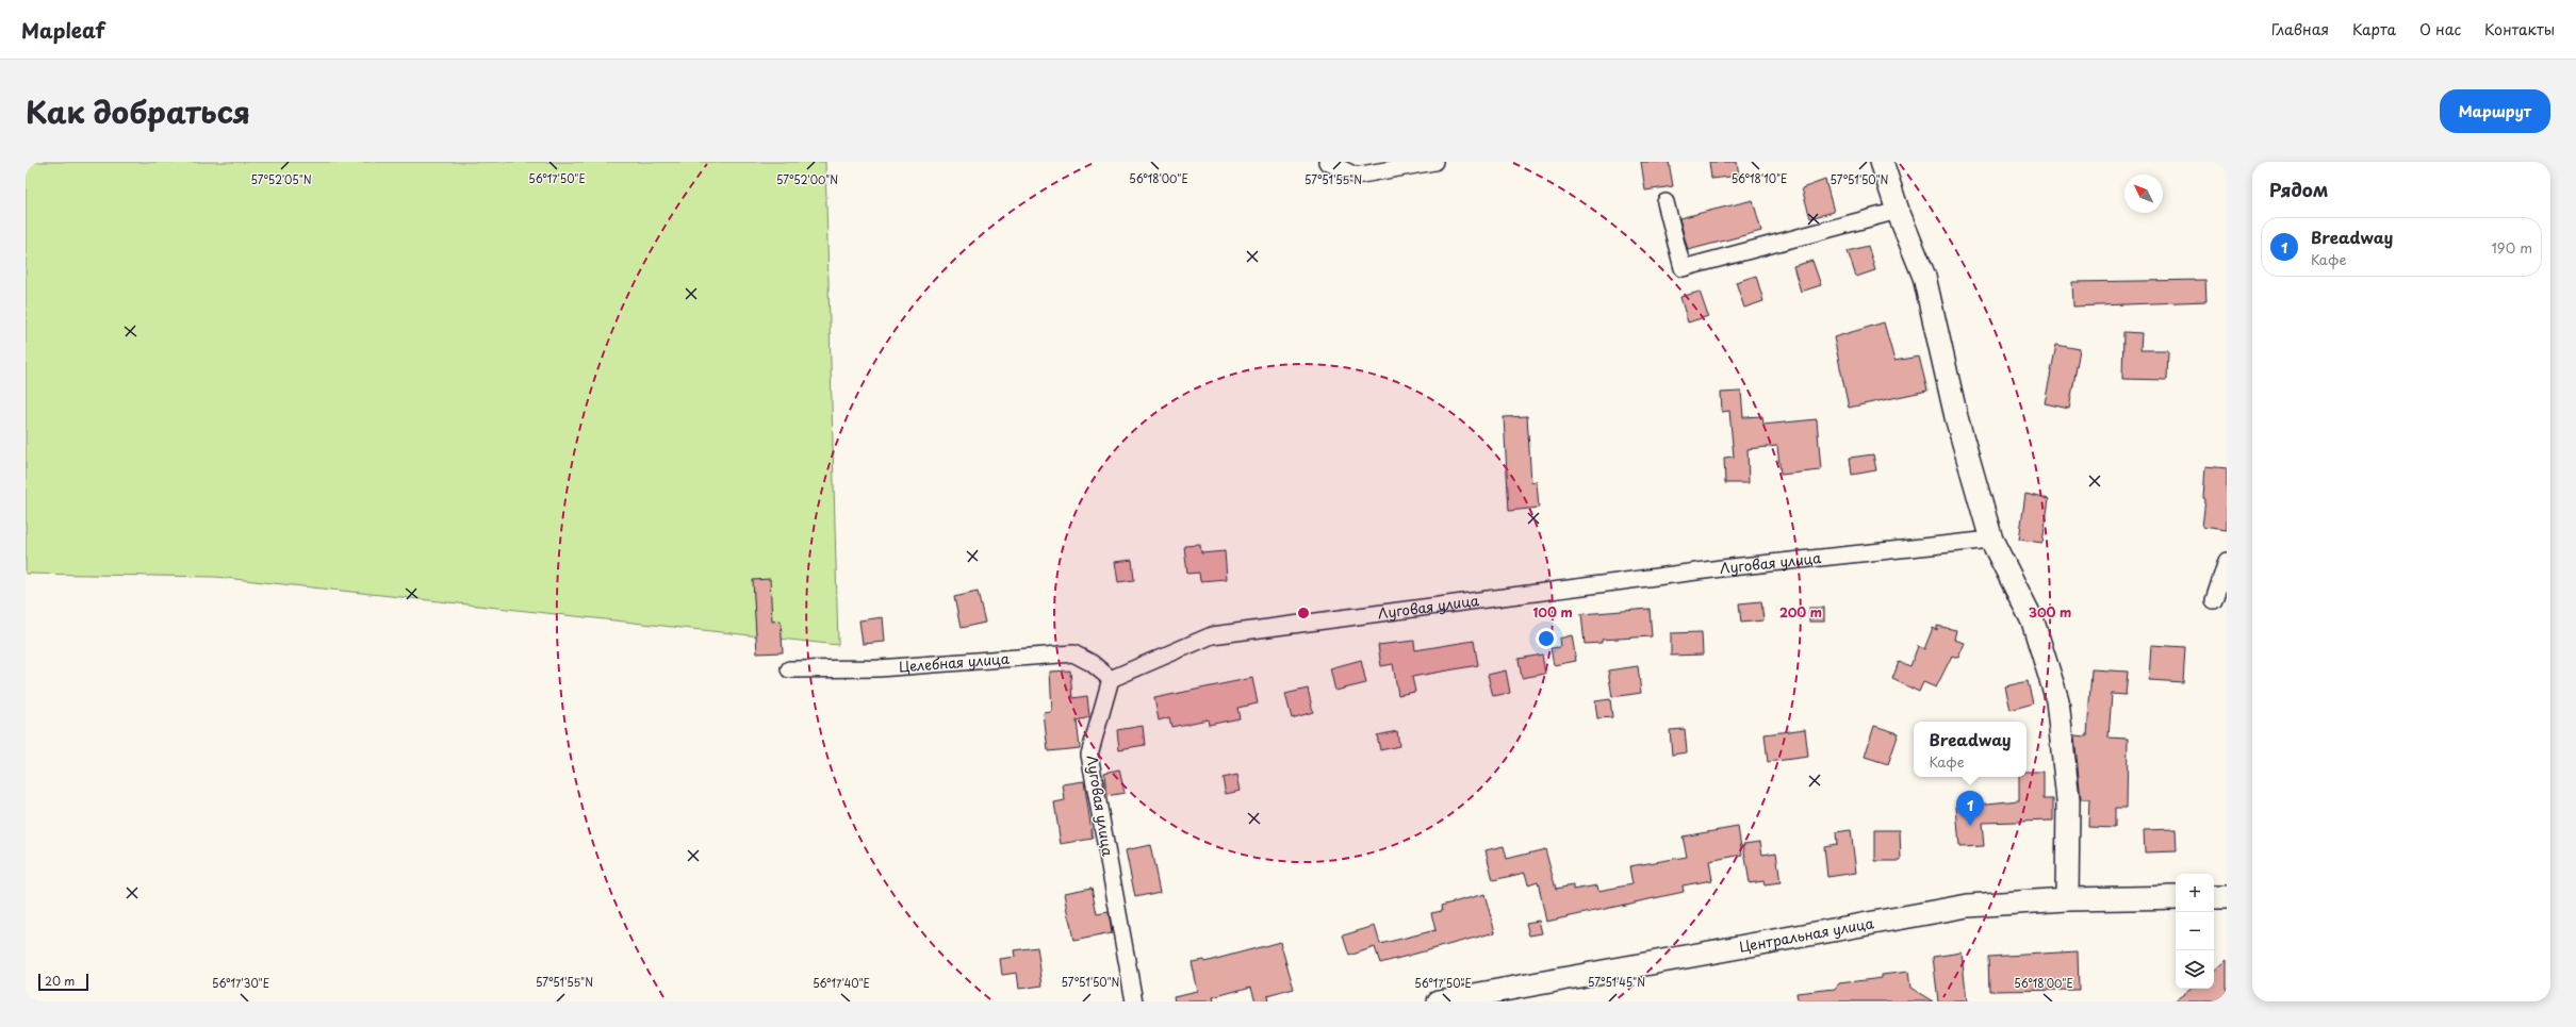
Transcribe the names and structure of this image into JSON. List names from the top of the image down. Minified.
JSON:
{"streets":{"street":["Луговая улица","Целебная улица","Центральная улица"]},"crossings":[["Луговая улица","Целебная улица"]],"scale_bar":"20 m","north":"top left","page":{"header":"Mapleaf","nav":["Главная","Карта","О нас","Контакты"],"title":"Как добраться","buttons":"Маршрут","heading":"Рядом","list":[{"mark":"1","name":"Breadway","note":"Кафе","value":"190 m"}],"popup":["Breadway","Кафе"],"pins":"1","map_buttons":["+","−"],"scale":"20 m"},"coordinates":["56°17'50\"E","56°18'00\"E","56°18'10\"E","57°52'05\"N","57°52'00\"N","57°51'55\"N","57°51'50\"N","57°51'45\"N","56°17'30\"E","56°17'40\"E"],"rings":["100 m","200 m","300 m"]}
